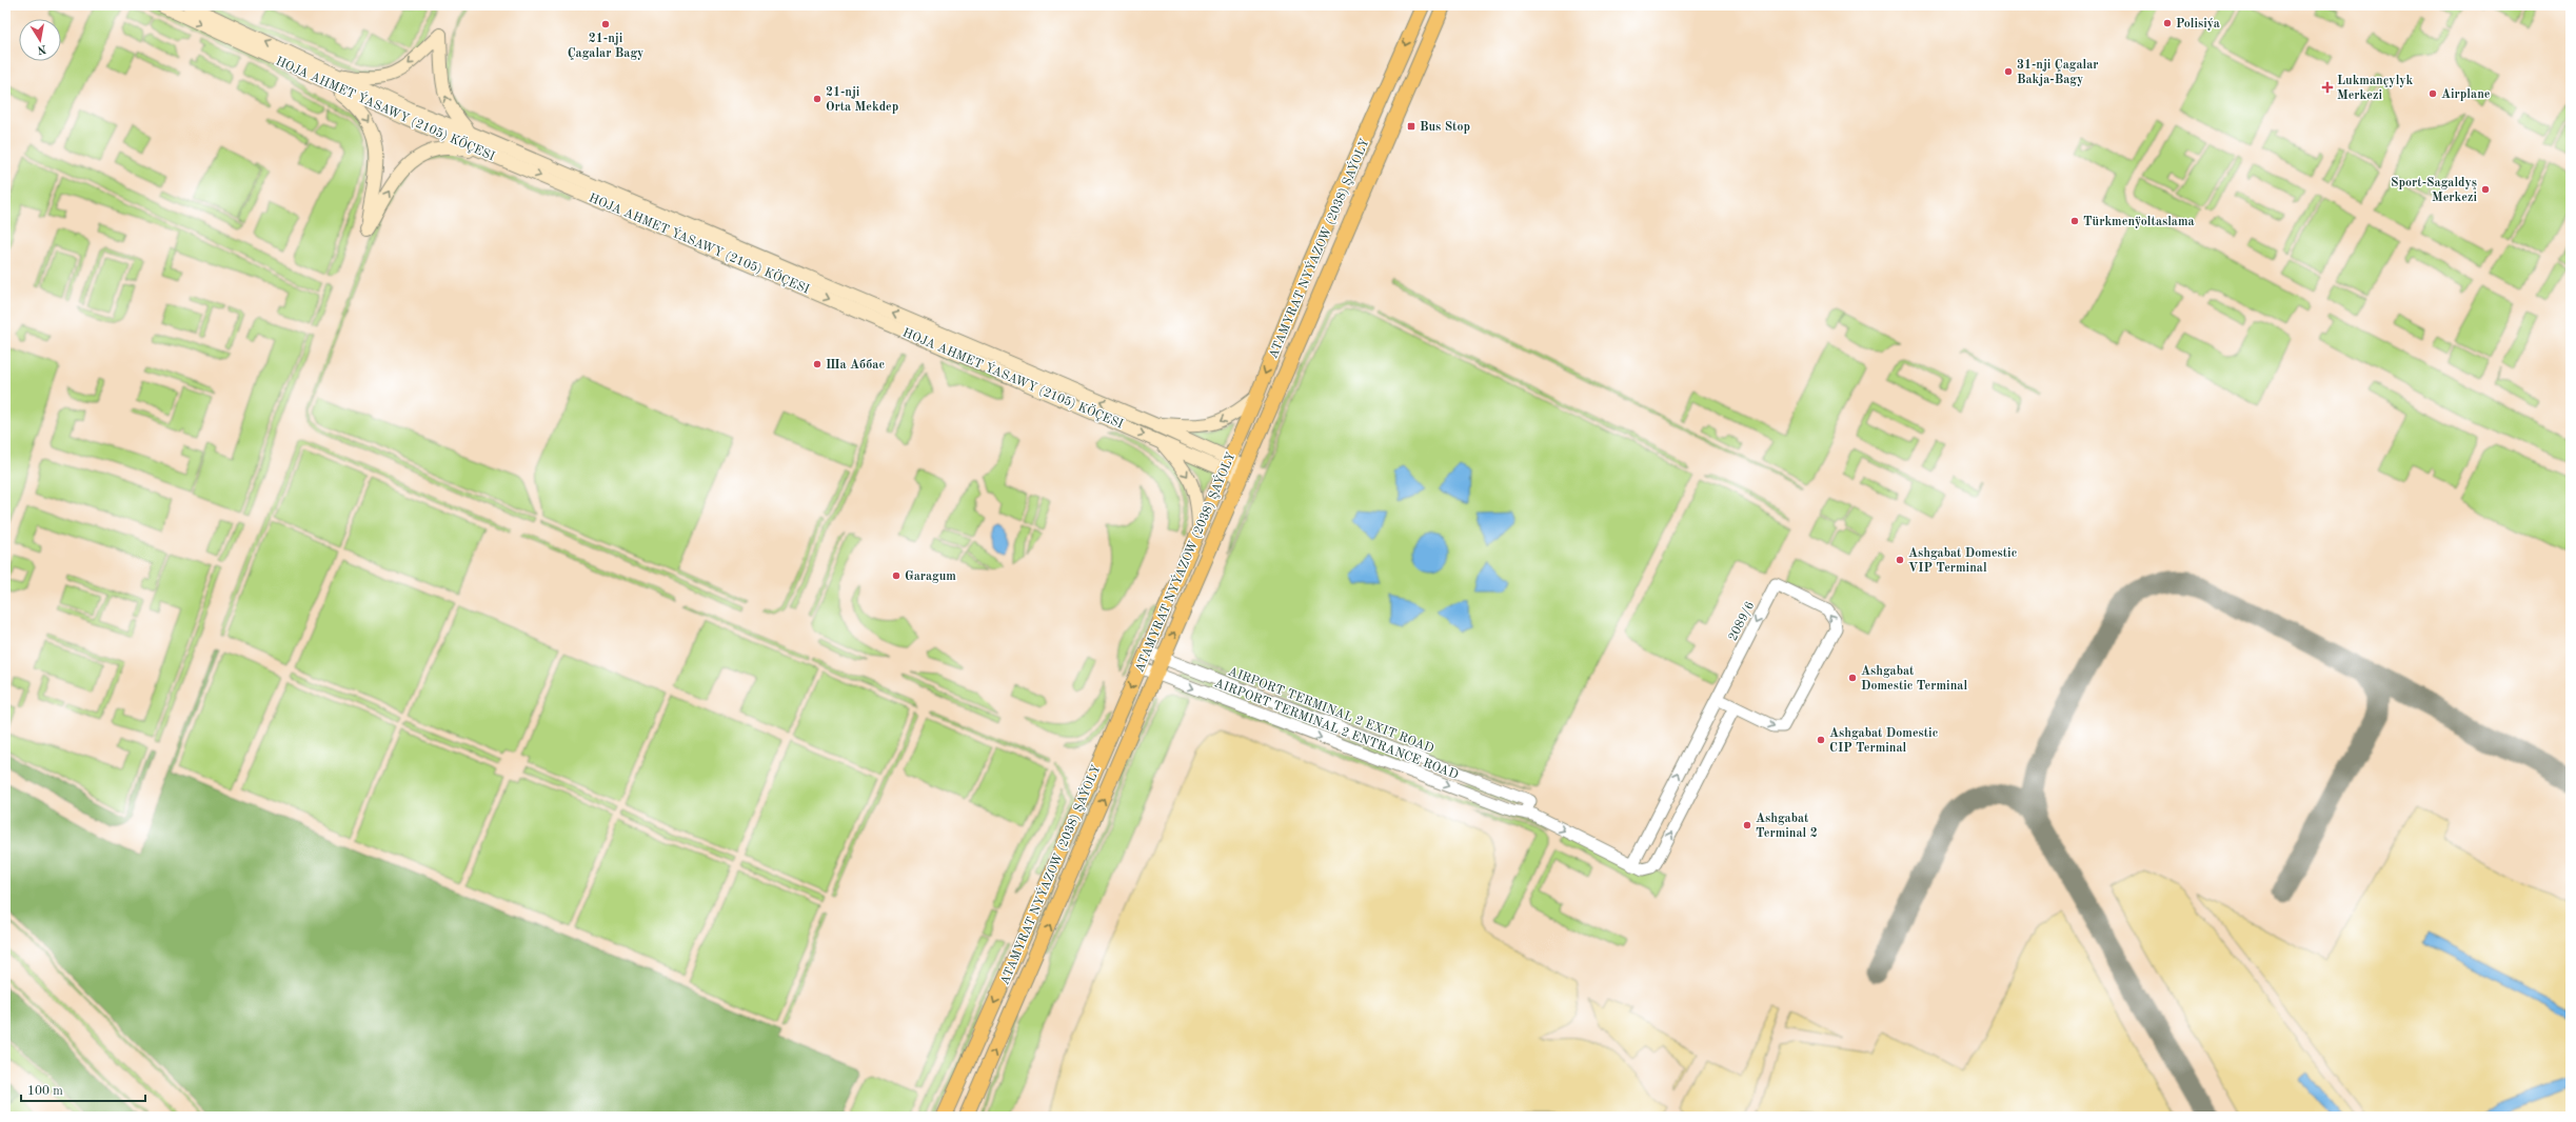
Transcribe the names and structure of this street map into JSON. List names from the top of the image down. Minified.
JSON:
{"streets":{"main road":["HOJA AHMET ÝASAWY (2105) KÖÇESI","ATAMYRAT NYÝAZOW (2038) ŞAÝOLY"],"street":["2089/6","AIRPORT TERMINAL 2 EXIT ROAD","AIRPORT TERMINAL 2 ENTRANCE ROAD"]},"crossings":[["HOJA AHMET ÝASAWY (2105) KÖÇESI","ATAMYRAT NYÝAZOW (2038) ŞAÝOLY"],["ATAMYRAT NYÝAZOW (2038) ŞAÝOLY","AIRPORT TERMINAL 2 EXIT ROAD"],["ATAMYRAT NYÝAZOW (2038) ŞAÝOLY","AIRPORT TERMINAL 2 ENTRANCE ROAD"],["2089/6","AIRPORT TERMINAL 2 ENTRANCE ROAD"],["AIRPORT TERMINAL 2 EXIT ROAD","AIRPORT TERMINAL 2 ENTRANCE ROAD"]],"one_way":["AIRPORT TERMINAL 2 ENTRANCE ROAD"],"places":{"other":["Polisiýa","21-nji Çagalar Bagy","31-nji Çagalar Bakja-Bagy","Airplane","21-nji Orta Mekdep","Sport-Sagaldyş Merkezi","Türkmenÿoltaslama","Ша Аббас","Ashgabat Domestic VIP Terminal","Garagum","Ashgabat Domestic Terminal","Ashgabat Domestic CIP Terminal","Ashgabat Terminal 2"],"health":["Lukmançylyk Merkezi"],"transit":["Bus Stop"]},"scale_bar":"100 m","north":"bottom"}
